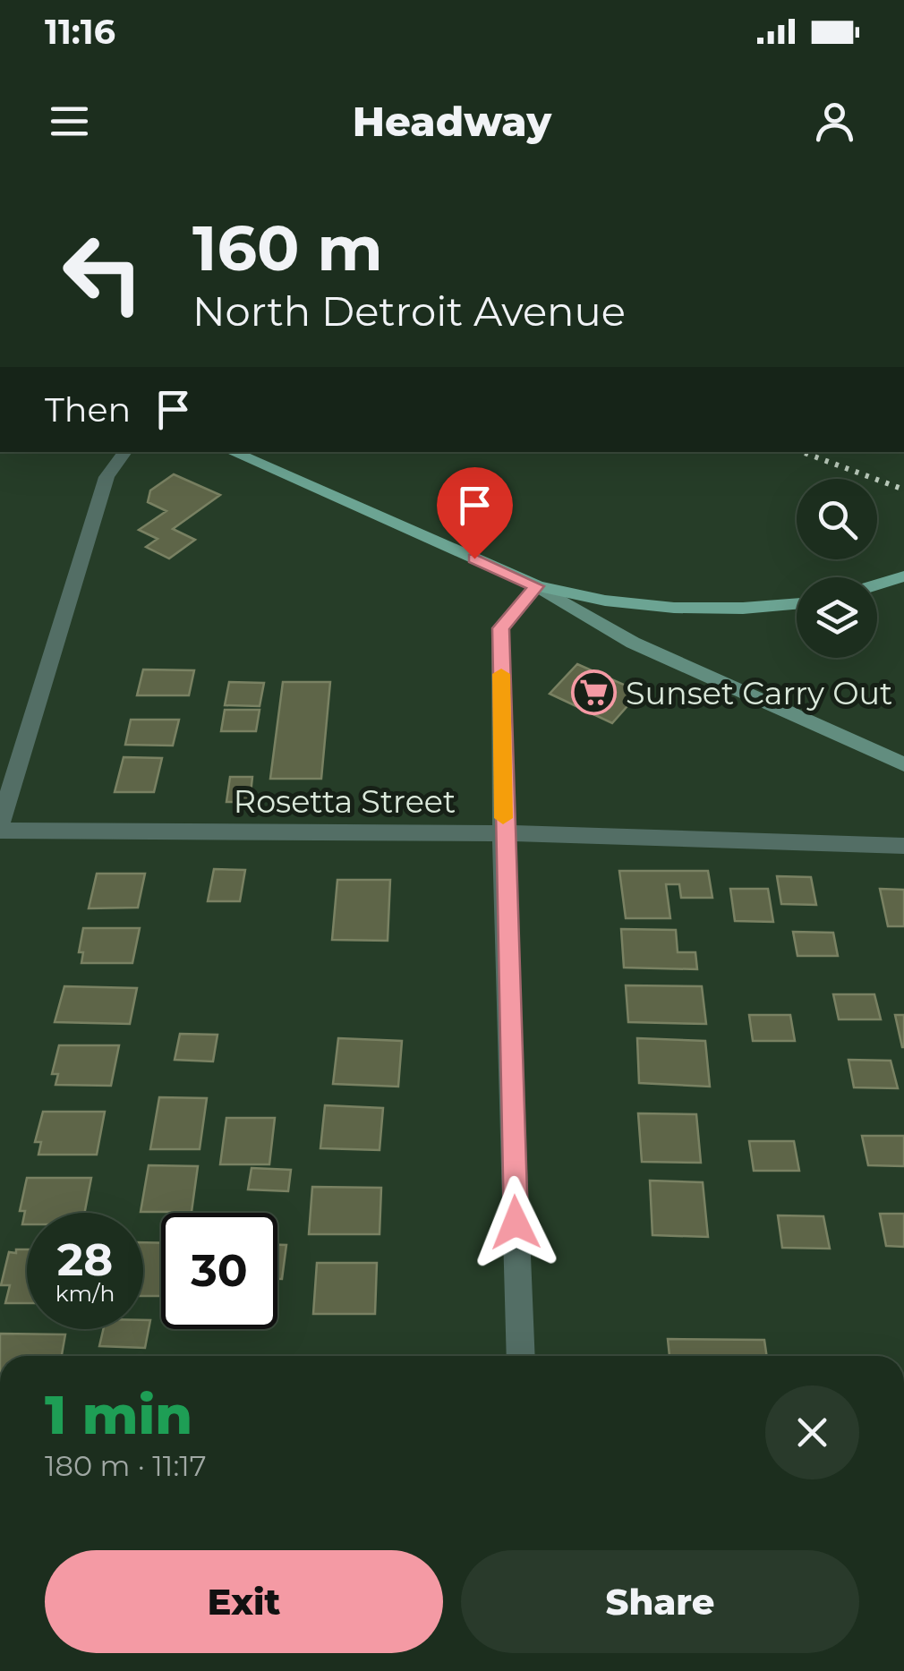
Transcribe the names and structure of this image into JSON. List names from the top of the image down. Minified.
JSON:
{"streets":{"street":["Rosetta Street"]},"places":{"supermarket":["Sunset Carry Out"]},"page":{"status":"11:16","header":"Headway","turn":["160 m","North Detroit Avenue"],"then":"Then","speed":"28 km/h","limit":"30","heading":["1 min","180 m · 11:17"],"buttons":["Exit","Share"]}}
